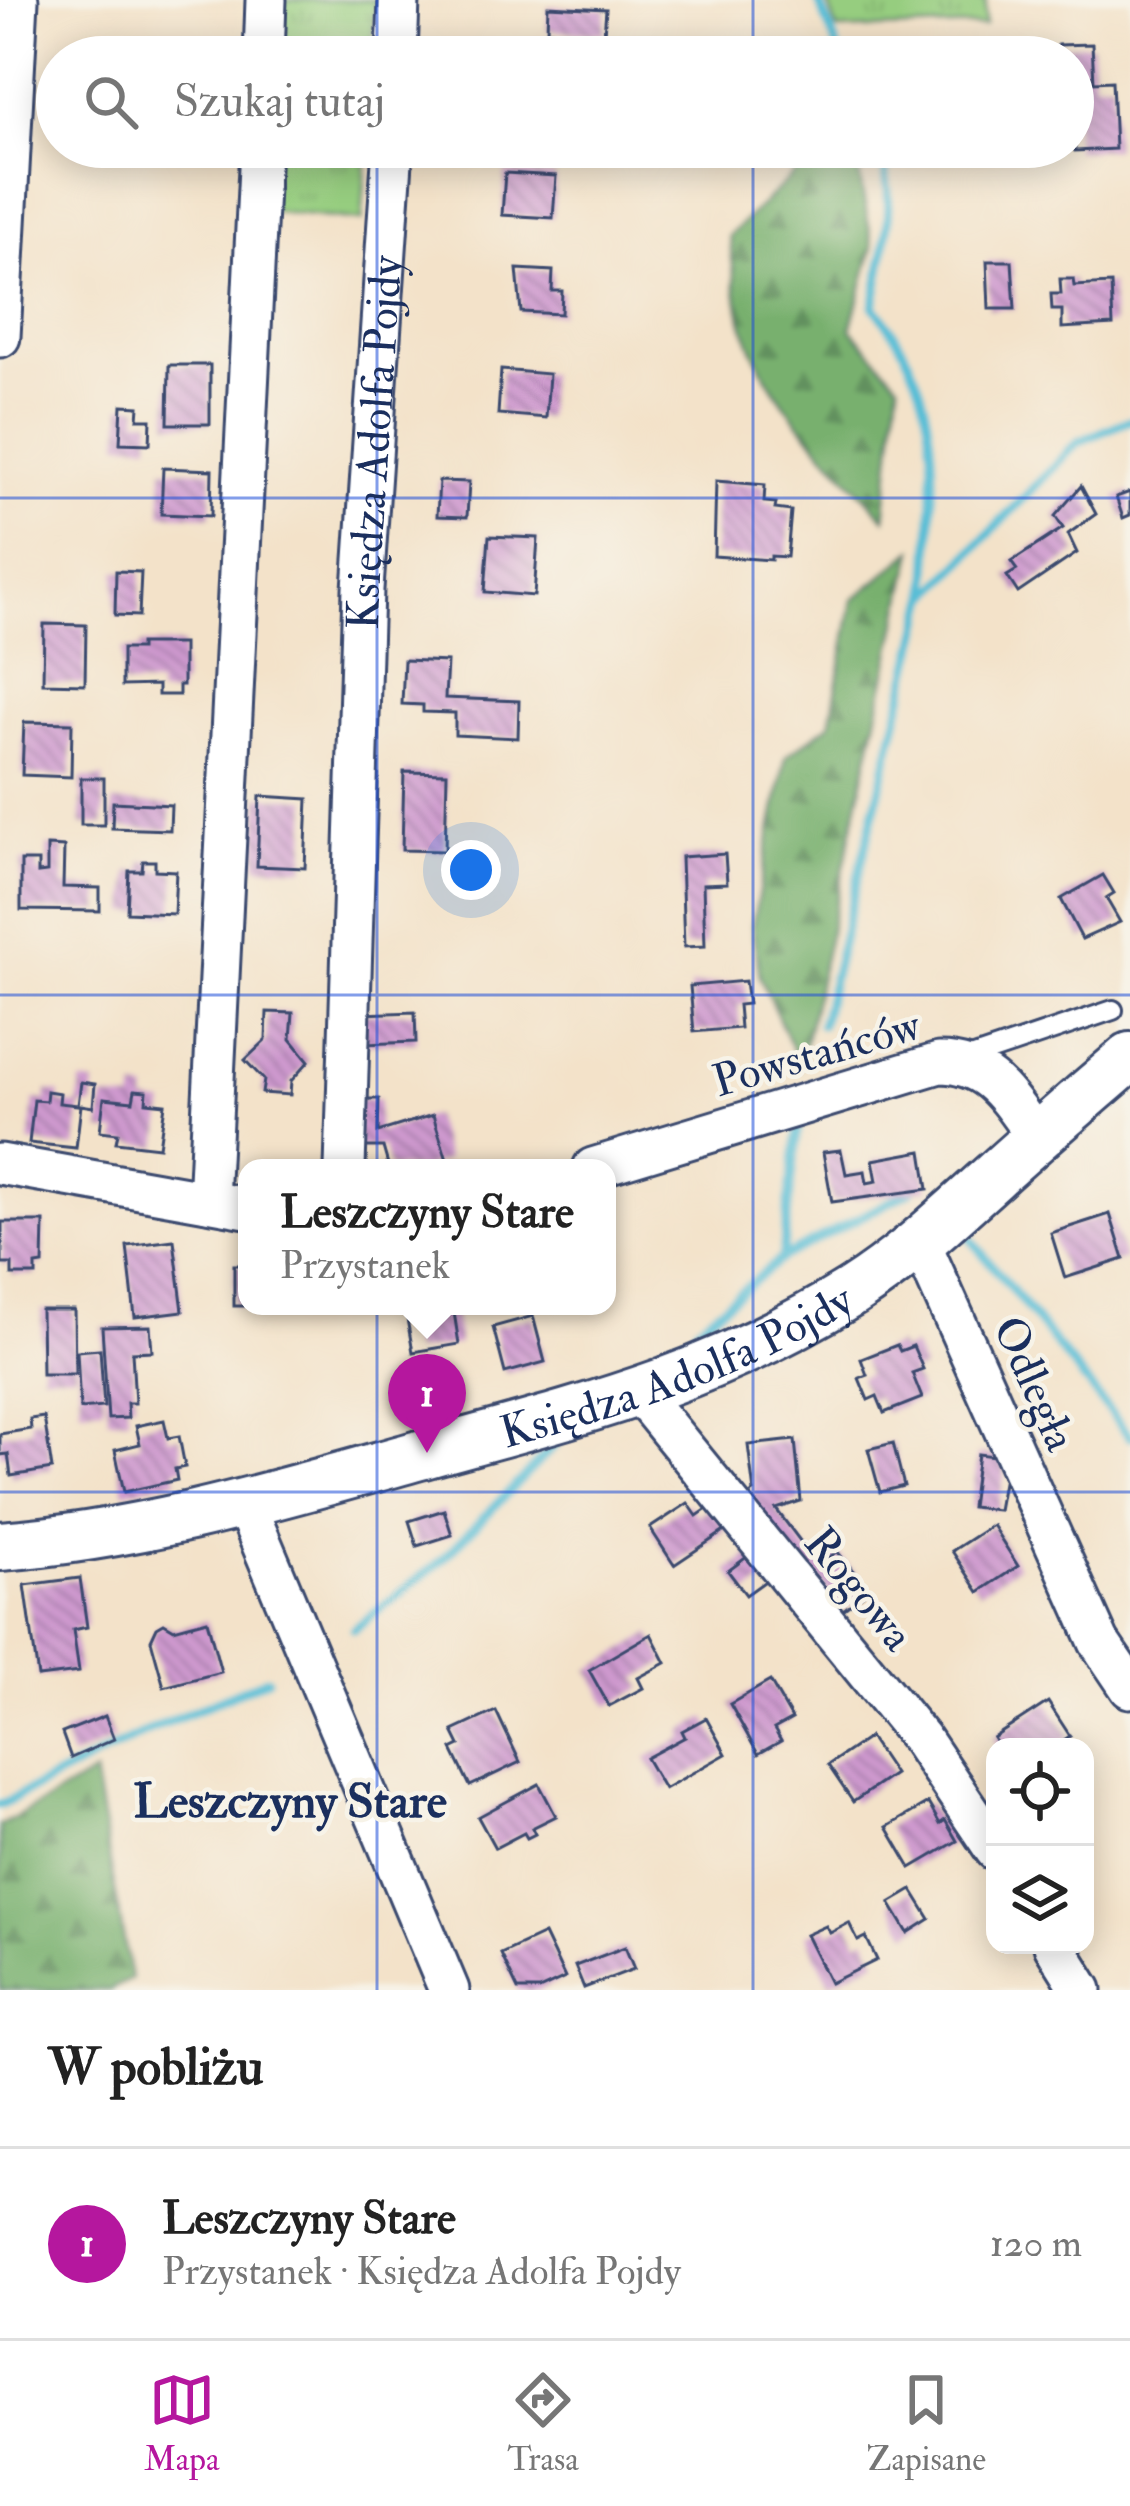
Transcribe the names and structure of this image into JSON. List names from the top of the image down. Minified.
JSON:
{"streets":{"street":["Księdza Adolfa Pojdy","Powstańców","Odległa","Rogowa"]},"crossings":[["Księdza Adolfa Pojdy","Powstańców"],["Księdza Adolfa Pojdy","Odległa"],["Księdza Adolfa Pojdy","Rogowa"]],"districts":["Leszczyny Stare"],"page":{"search":"Szukaj tutaj","popup":["Leszczyny Stare","Przystanek"],"pins":"1","heading":"W pobliżu","list":[{"mark":"1","name":"Leszczyny Stare","note":"Przystanek · Księdza Adolfa Pojdy","value":"120 m"}],"nav":["Mapa","Trasa","Zapisane"]}}
